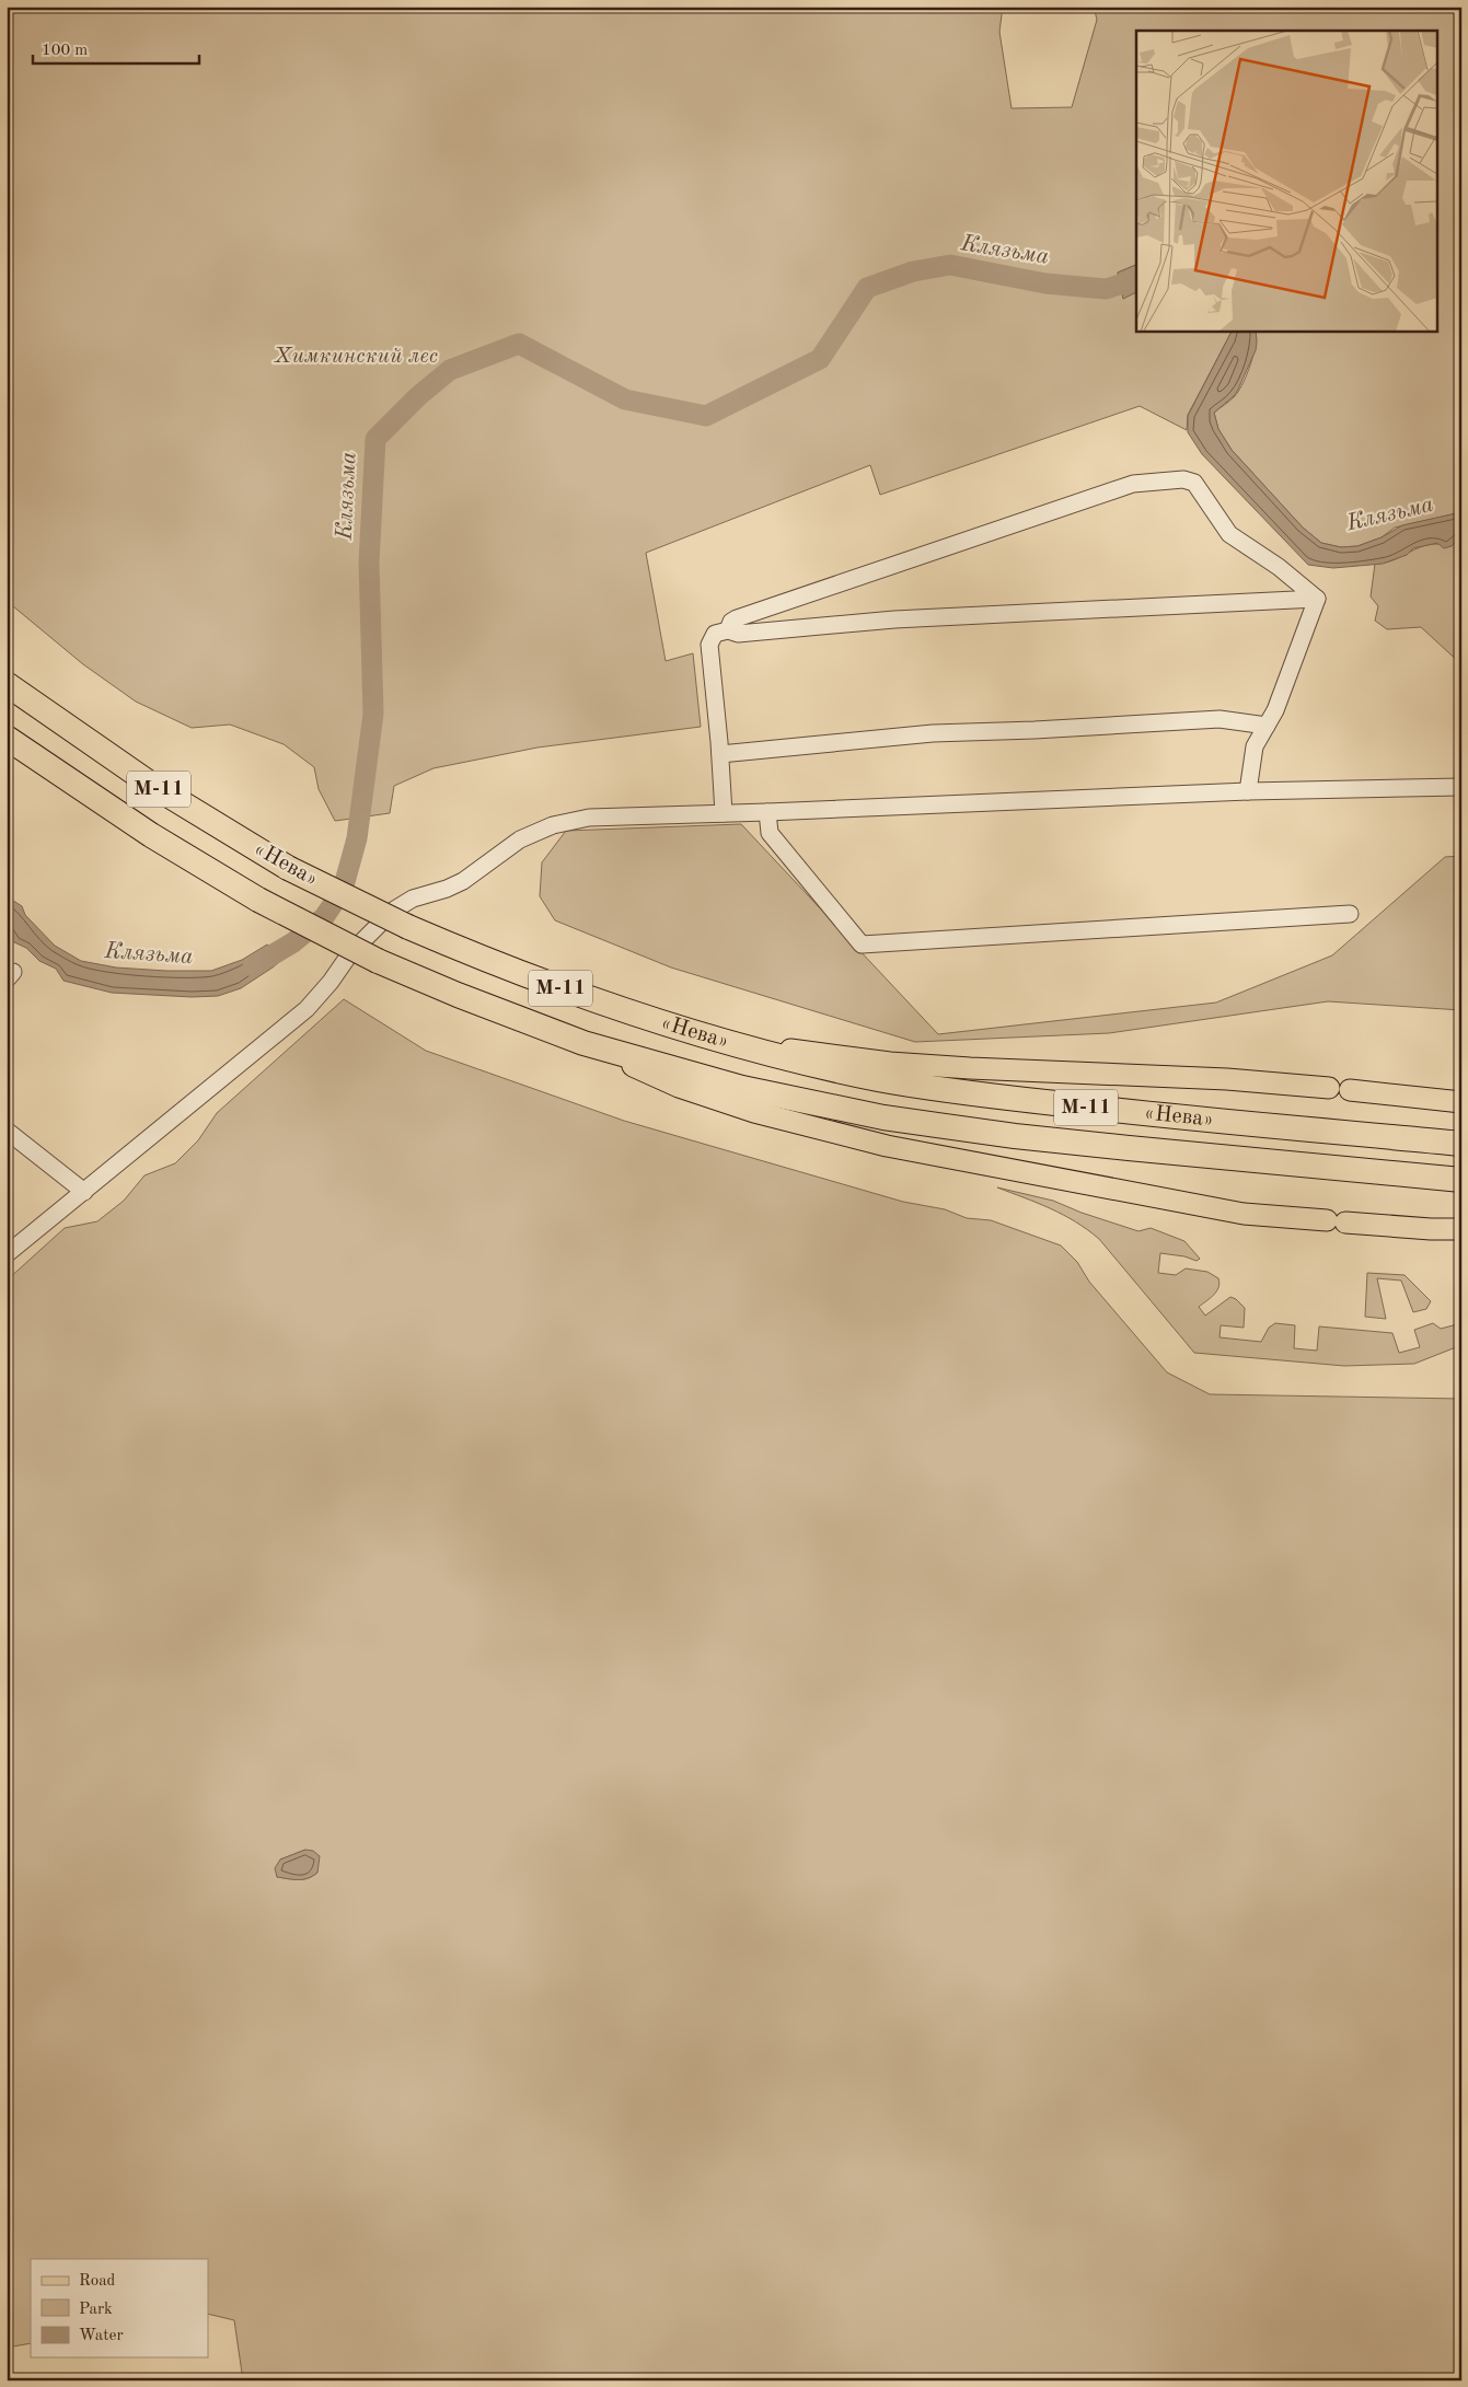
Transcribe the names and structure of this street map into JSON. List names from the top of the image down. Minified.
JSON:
{"streets":{"highway":["М-11","«Нева»"]},"crossings":[["М-11","«Нева»"]],"water":["Клязьма"],"parks":["Химкинский лес"],"legend":["Road","Park","Water"],"scale_bar":"100 m"}
